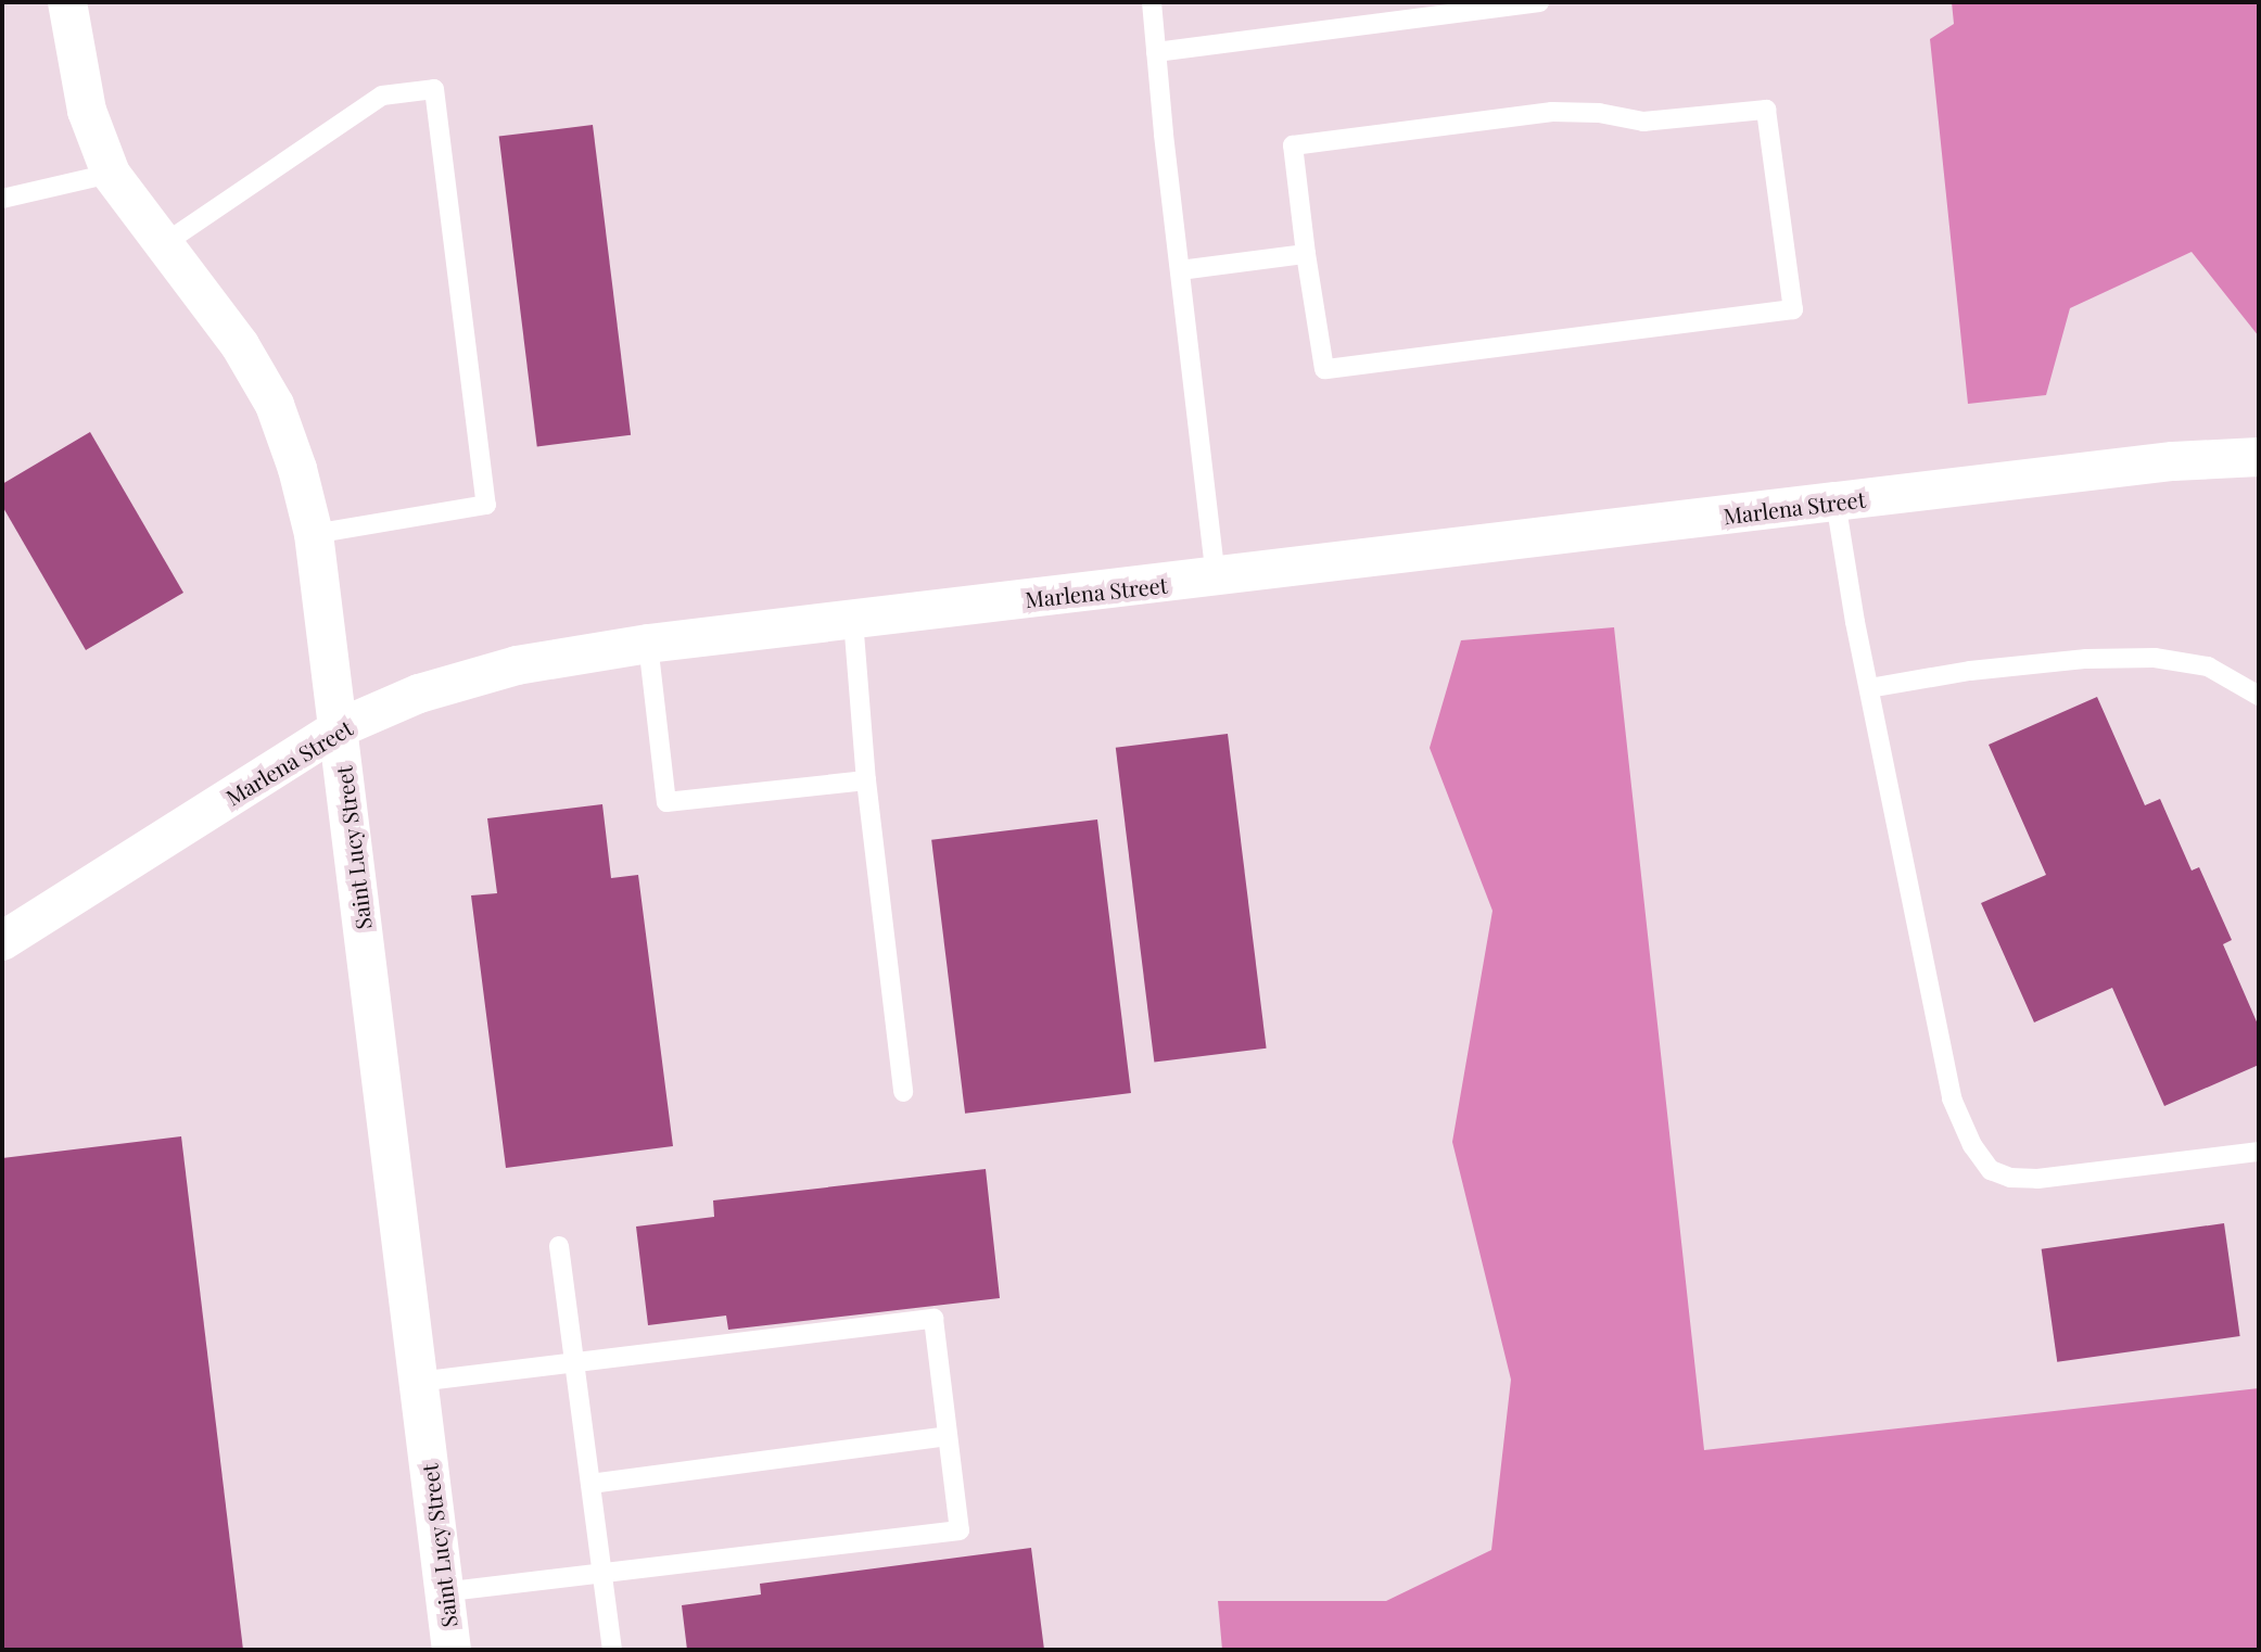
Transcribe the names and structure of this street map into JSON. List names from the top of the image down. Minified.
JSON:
{"streets":{"street":["Marlena Street","Saint Lucy Street"]},"crossings":[["Marlena Street","Saint Lucy Street"]]}
